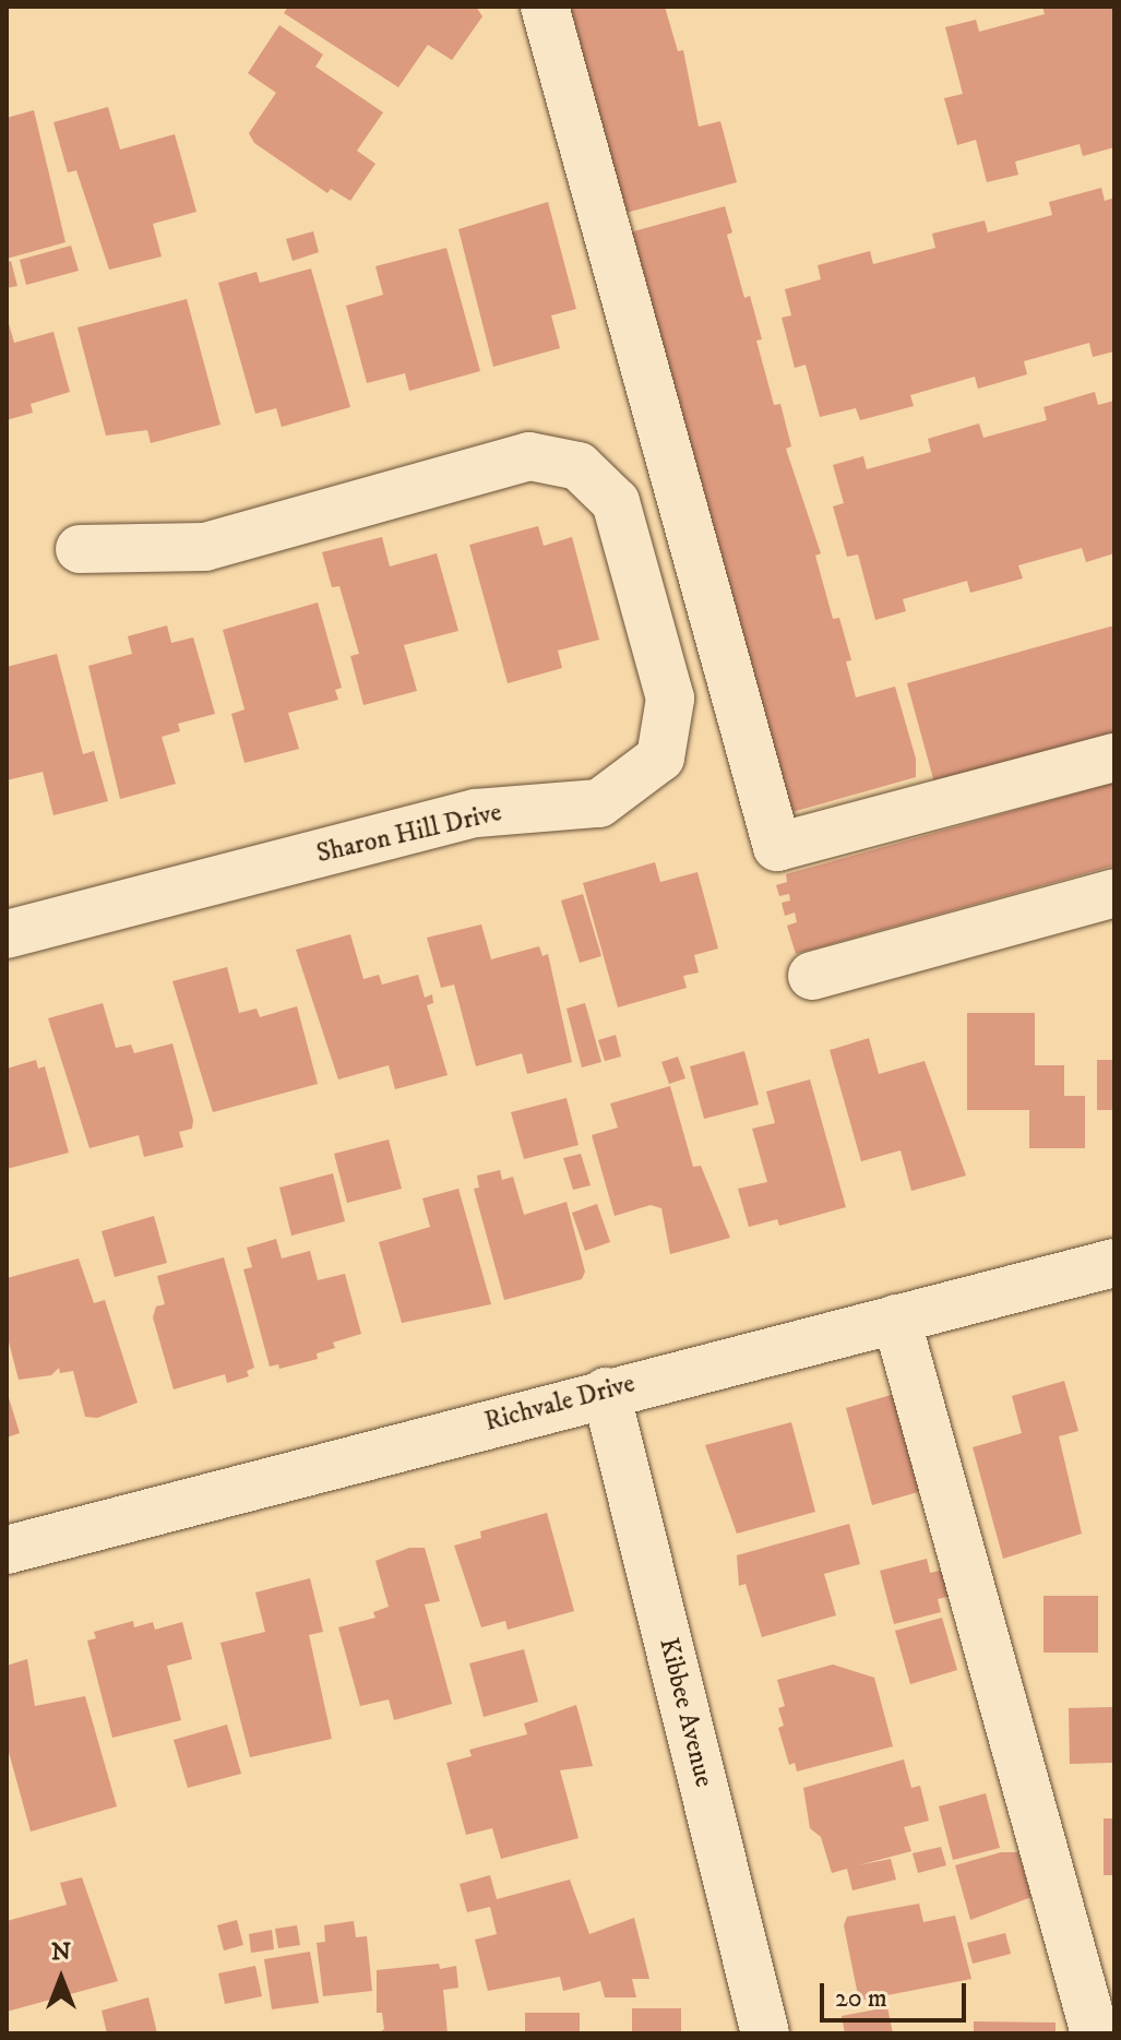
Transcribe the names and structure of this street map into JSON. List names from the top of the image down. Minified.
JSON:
{"streets":{"street":["Sharon Hill Drive","Richvale Drive","Kibbee Avenue"]},"crossings":[["Richvale Drive","Kibbee Avenue"]],"scale_bar":"20 m","north":"top"}
